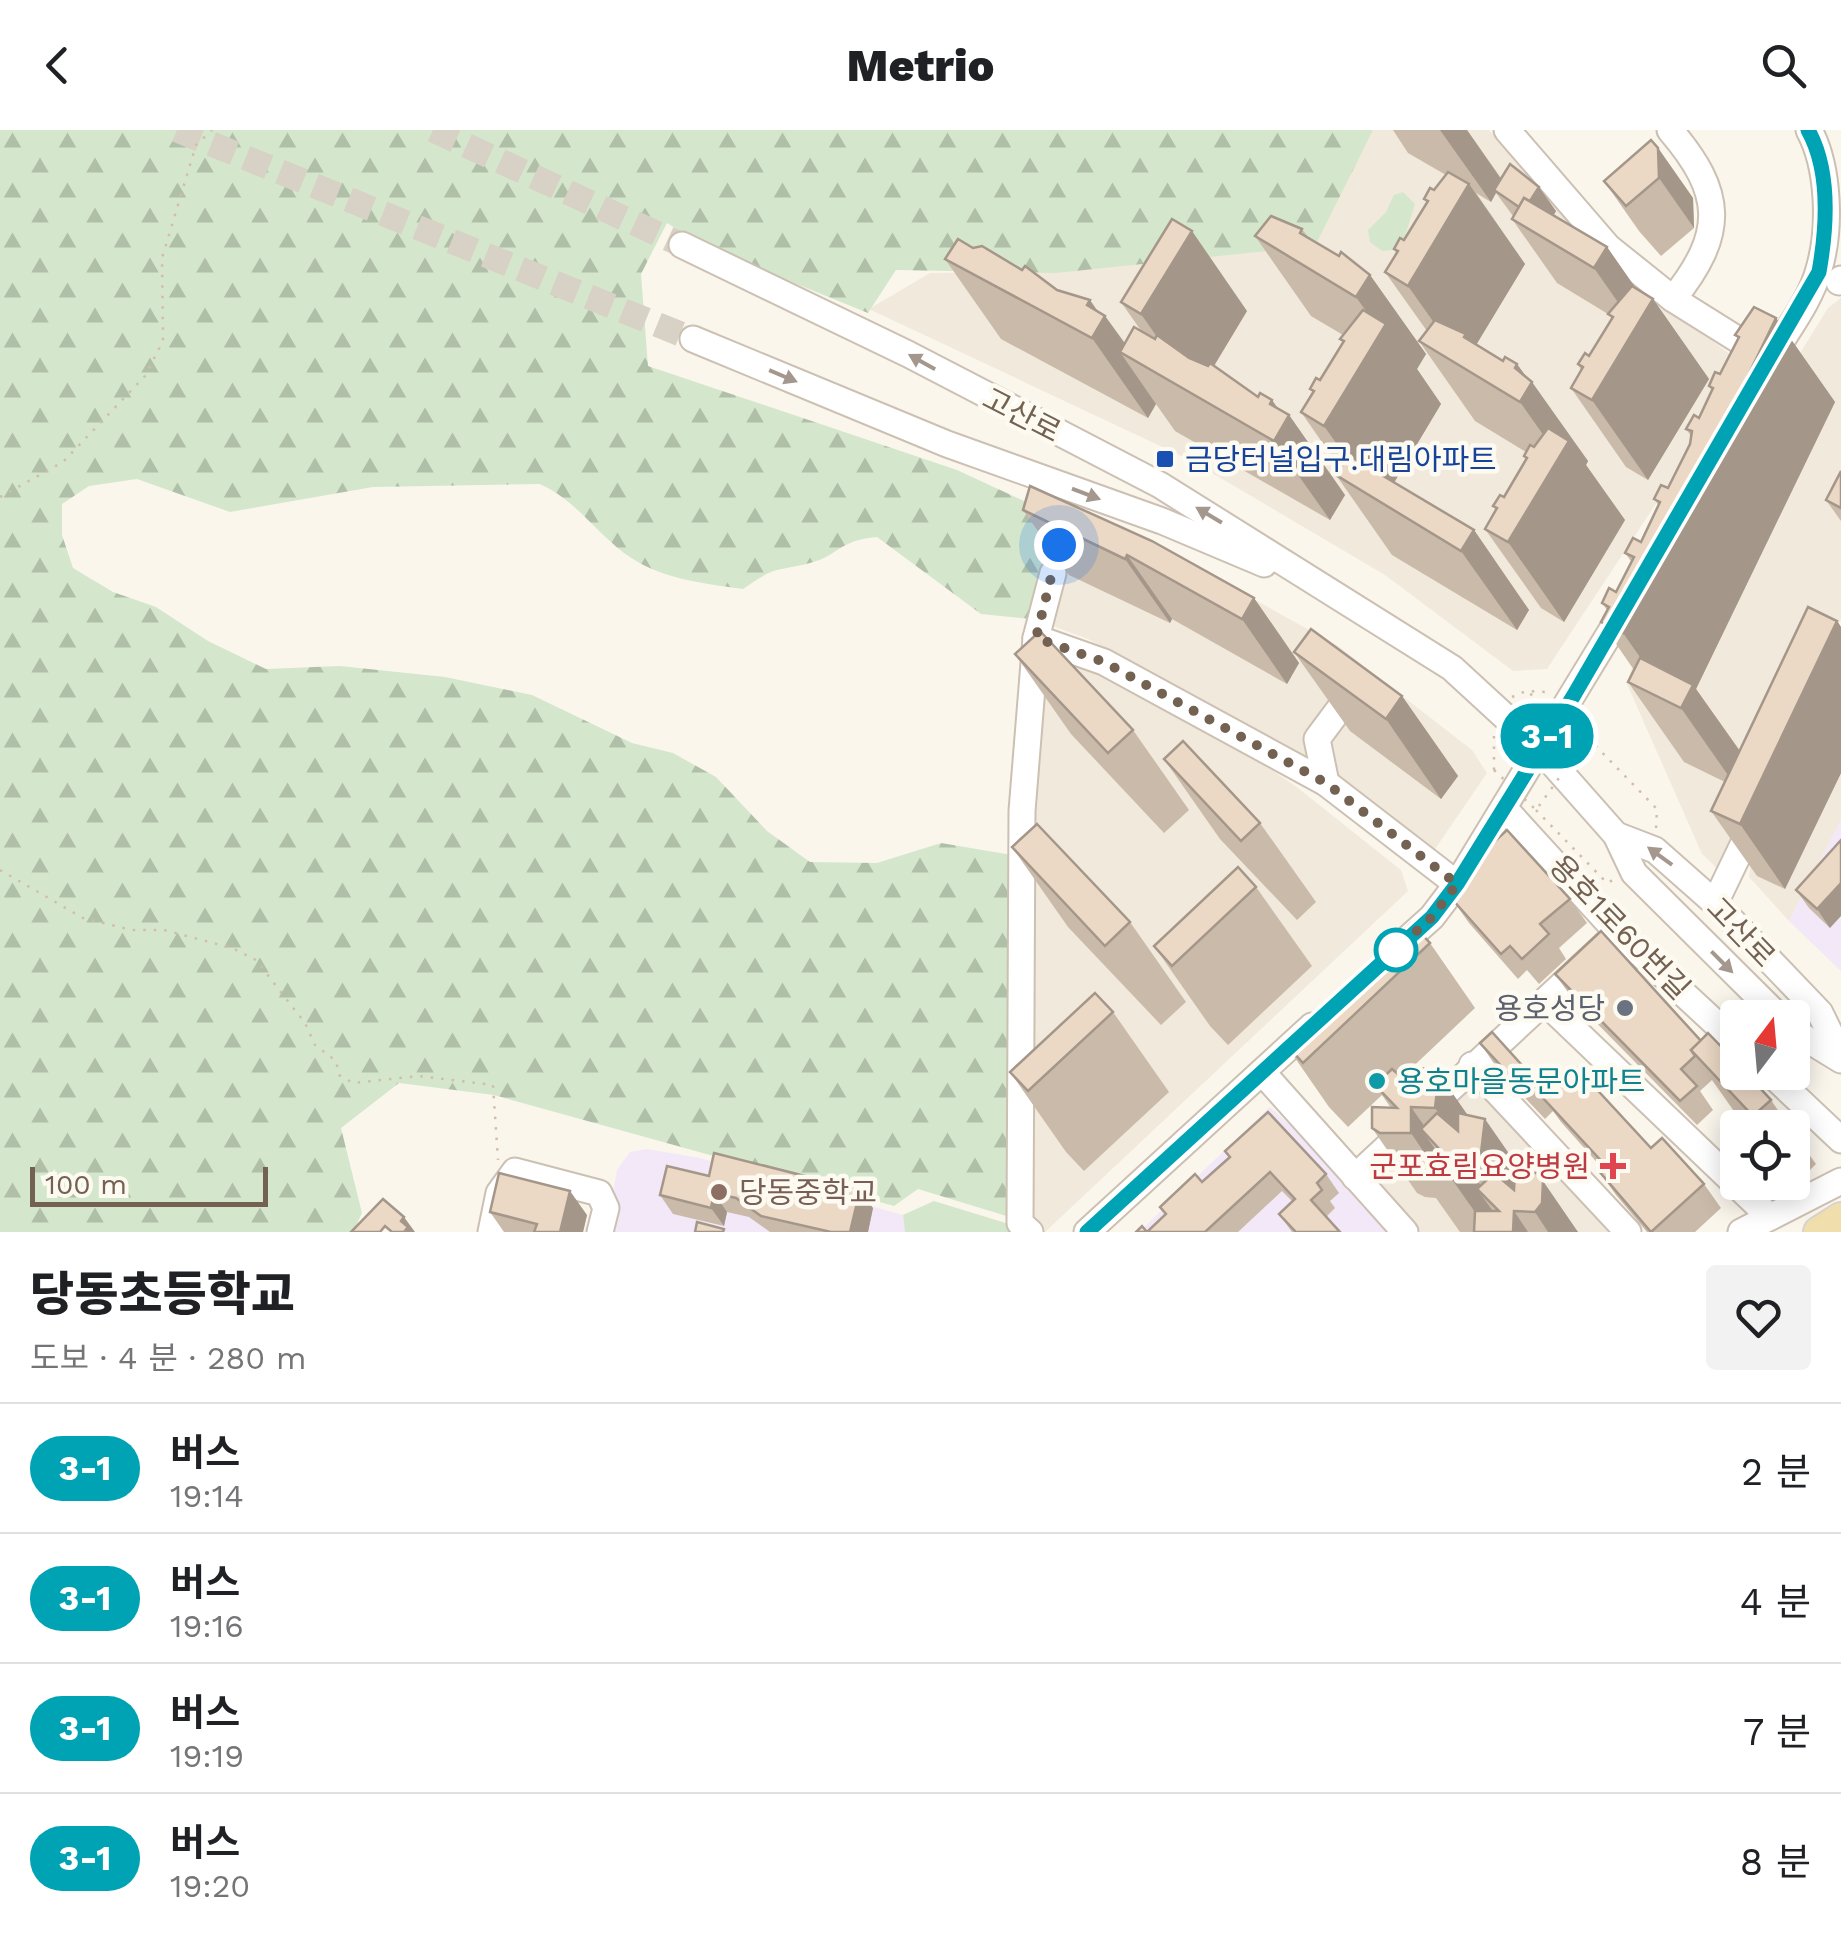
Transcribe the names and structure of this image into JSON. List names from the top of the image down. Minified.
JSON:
{"streets":{"street":["고산로","용호1로60번길"]},"places":{"transit":["금당터널입구.대림아파트"],"other":["용호성당","용호마을동문아파트","당동중학교"],"health":["군포효림요양병원"]},"lines":["bus line 3-1"],"scale_bar":"100 m","north":"top","page":{"header":"Metrio","on_map":"3-1","scale":"100 m","heading":["당동초등학교","도보 · 4 분 · 280 m"],"list":[{"mark":"3-1","name":"버스","note":"19:14","value":"2 분"},{"mark":"3-1","name":"버스","note":"19:16","value":"4 분"},{"mark":"3-1","name":"버스","note":"19:19","value":"7 분"},{"mark":"3-1","name":"버스","note":"19:20","value":"8 분"}]}}
